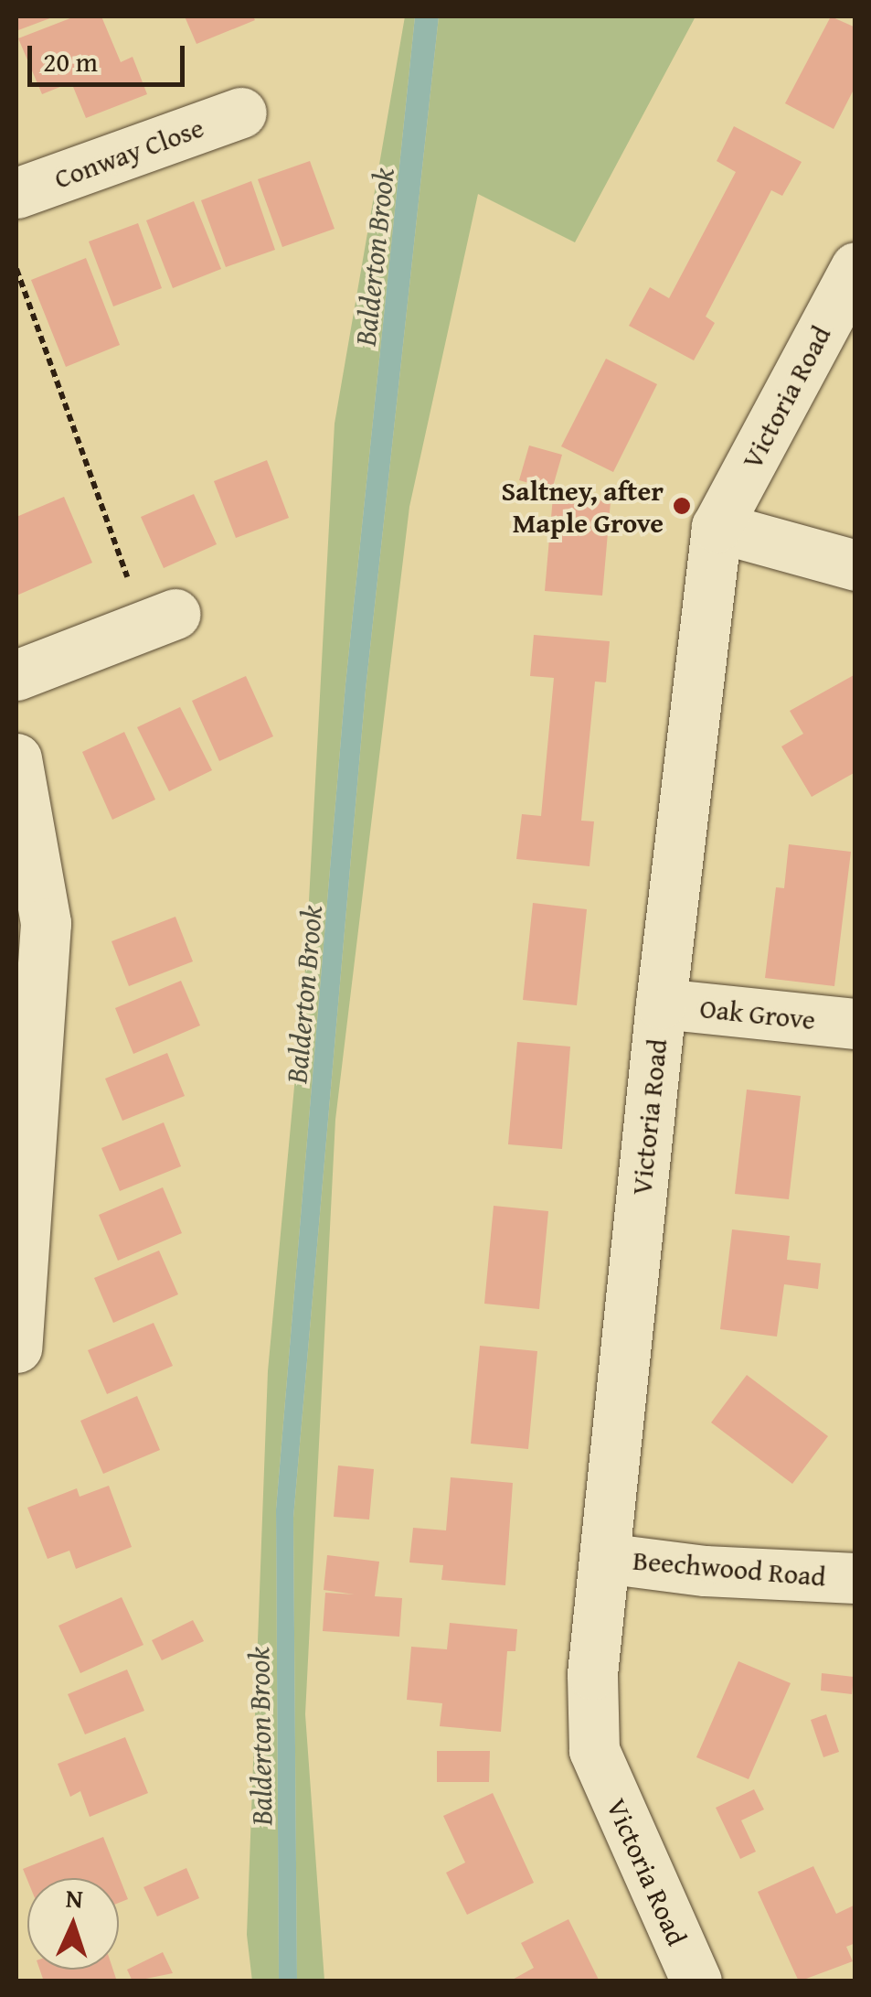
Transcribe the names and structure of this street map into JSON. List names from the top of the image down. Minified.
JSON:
{"streets":{"street":["Conway Close","Victoria Road","Oak Grove","Beechwood Road"]},"crossings":[["Victoria Road","Oak Grove"],["Victoria Road","Beechwood Road"]],"water":["Balderton Brook"],"places":["Saltney, after Maple Grove"],"scale_bar":"20 m","north":"top"}
